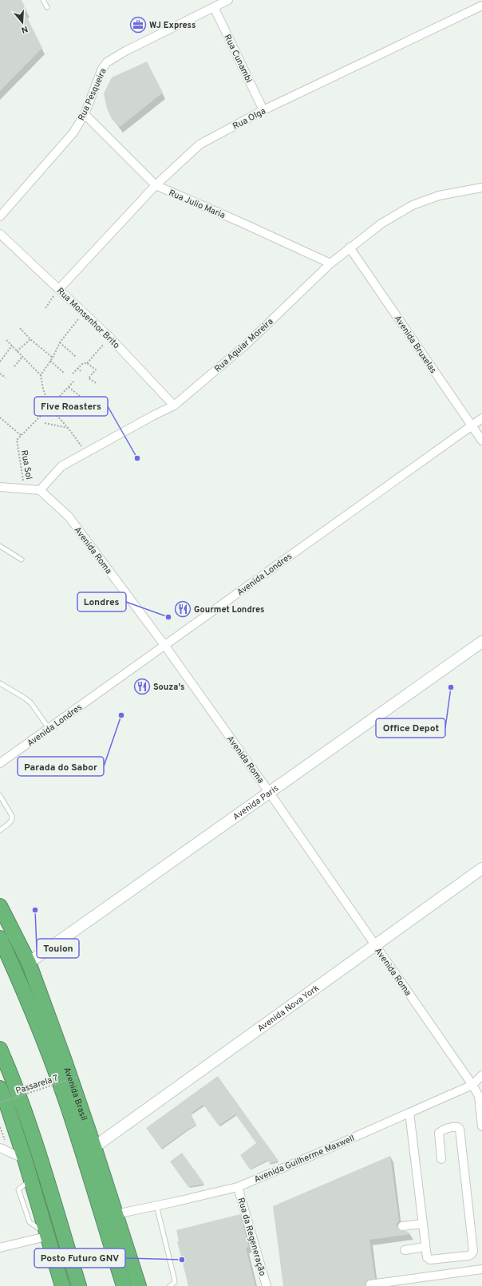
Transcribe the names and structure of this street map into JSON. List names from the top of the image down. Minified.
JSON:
{"streets":{"highway":["Avenida Brasil"],"main road":["Avenida Paris","Avenida Nova York"],"street":["Rua Cunambi","Rua Pesqueira","Rua Olga","Rua Julio Maria","Rua Monsenhor Brito","Avenida Bruxelas","Rua Aguiar Moreira","Avenida Roma","Avenida Londres","Avenida Guilherme Maxwell","Rua da Regeneração"],"path":["Rua Sol","Passarela 7"]},"crossings":[["Rua Cunambi","Rua Pesqueira"],["Rua Cunambi","Rua Olga"],["Rua Pesqueira","Rua Julio Maria"],["Rua Olga","Rua Julio Maria"],["Rua Olga","Rua Monsenhor Brito"],["Rua Julio Maria","Rua Aguiar Moreira"],["Rua Monsenhor Brito","Rua Aguiar Moreira"],["Avenida Bruxelas","Rua Aguiar Moreira"],["Avenida Bruxelas","Avenida Londres"],["Rua Aguiar Moreira","Avenida Roma"],["Avenida Roma","Avenida Londres"],["Avenida Roma","Avenida Paris"],["Avenida Roma","Avenida Nova York"],["Avenida Roma","Avenida Guilherme Maxwell"],["Avenida Paris","Avenida Brasil"],["Avenida Nova York","Avenida Brasil"],["Avenida Brasil","Avenida Guilherme Maxwell"],["Avenida Guilherme Maxwell","Rua da Regeneração"]],"places":{"office":["WJ Express"],"other":["Five Roasters","Londres","Office Depot","Parada do Sabor","Toulon","Posto Futuro GNV"],"restaurant":["Gourmet Londres","Souza's"]},"north":"bottom"}
